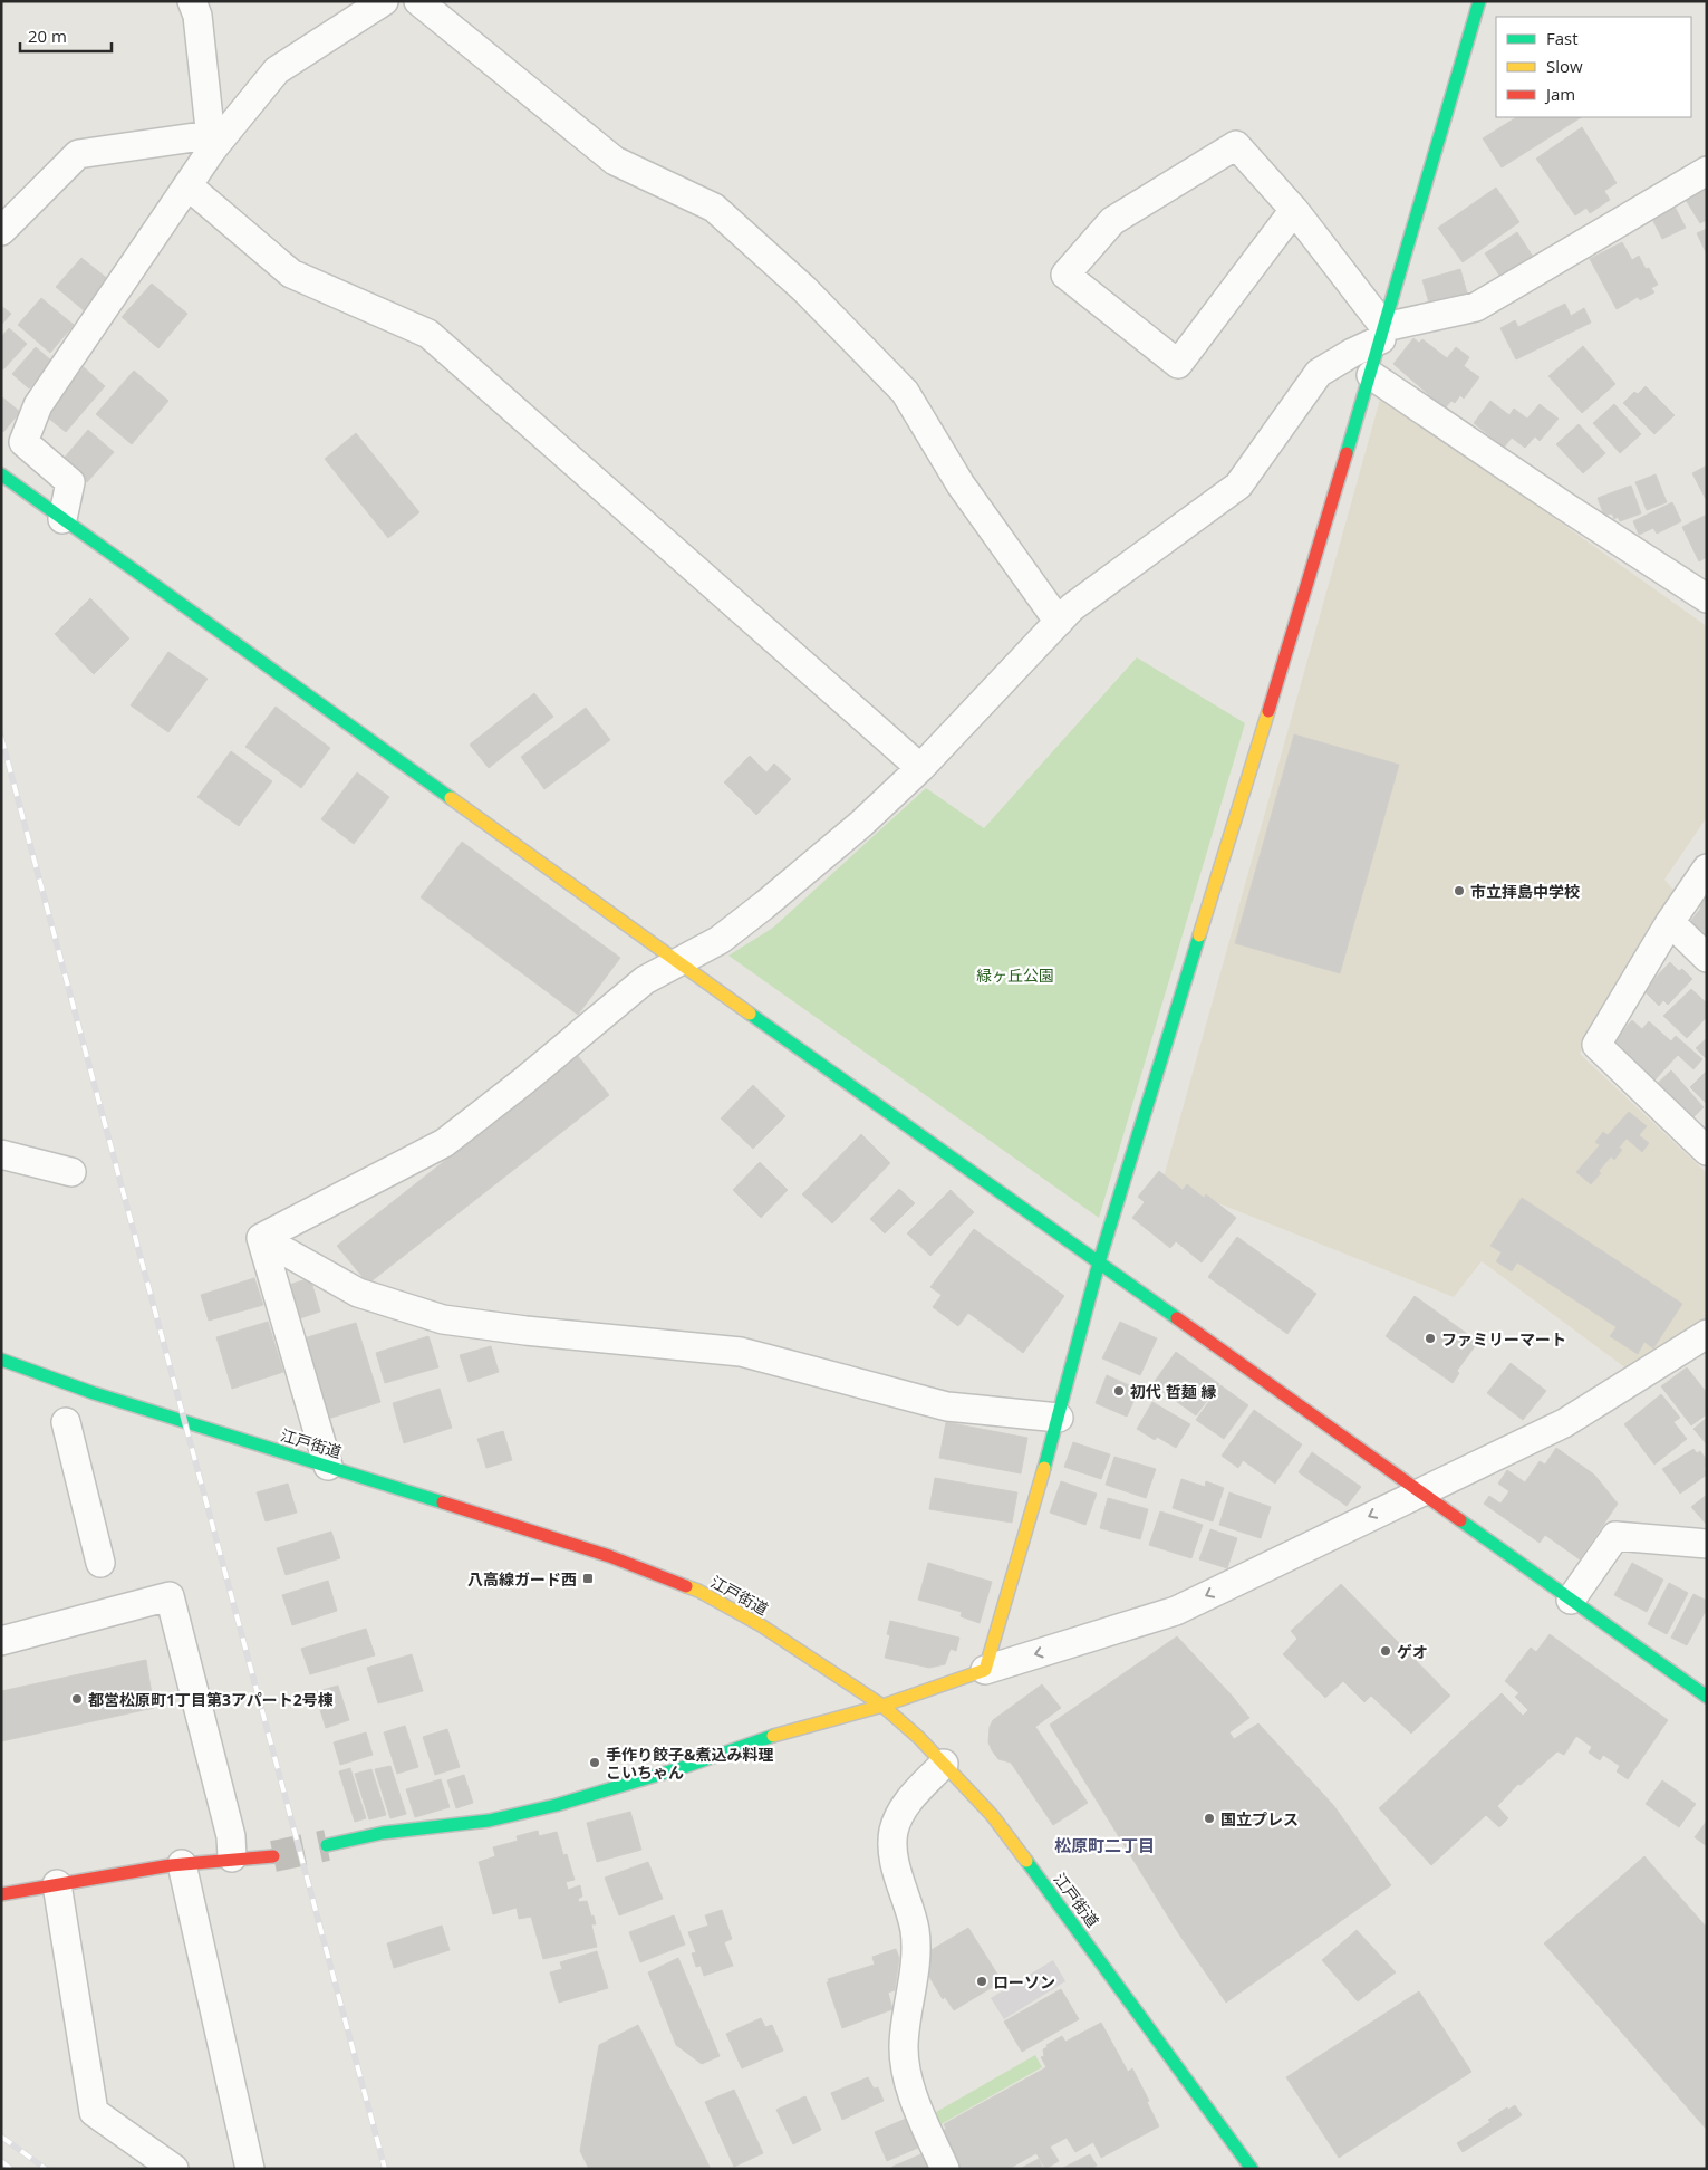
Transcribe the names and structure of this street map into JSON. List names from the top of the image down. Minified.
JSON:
{"streets":{"street":["江戸街道"]},"districts":["松原町二丁目"],"parks":["緑ヶ丘公園"],"places":{"other":["市立拝島中学校","ファミリーマート","初代 哲麺 縁","ゲオ","都営松原町1丁目第3アパート2号棟","手作り餃子&煮込み料理 こいちゃん","国立プレス","ローソン"],"transit":["八高線ガード西"]},"legend":["Fast","Slow","Jam"],"scale_bar":"20 m"}
